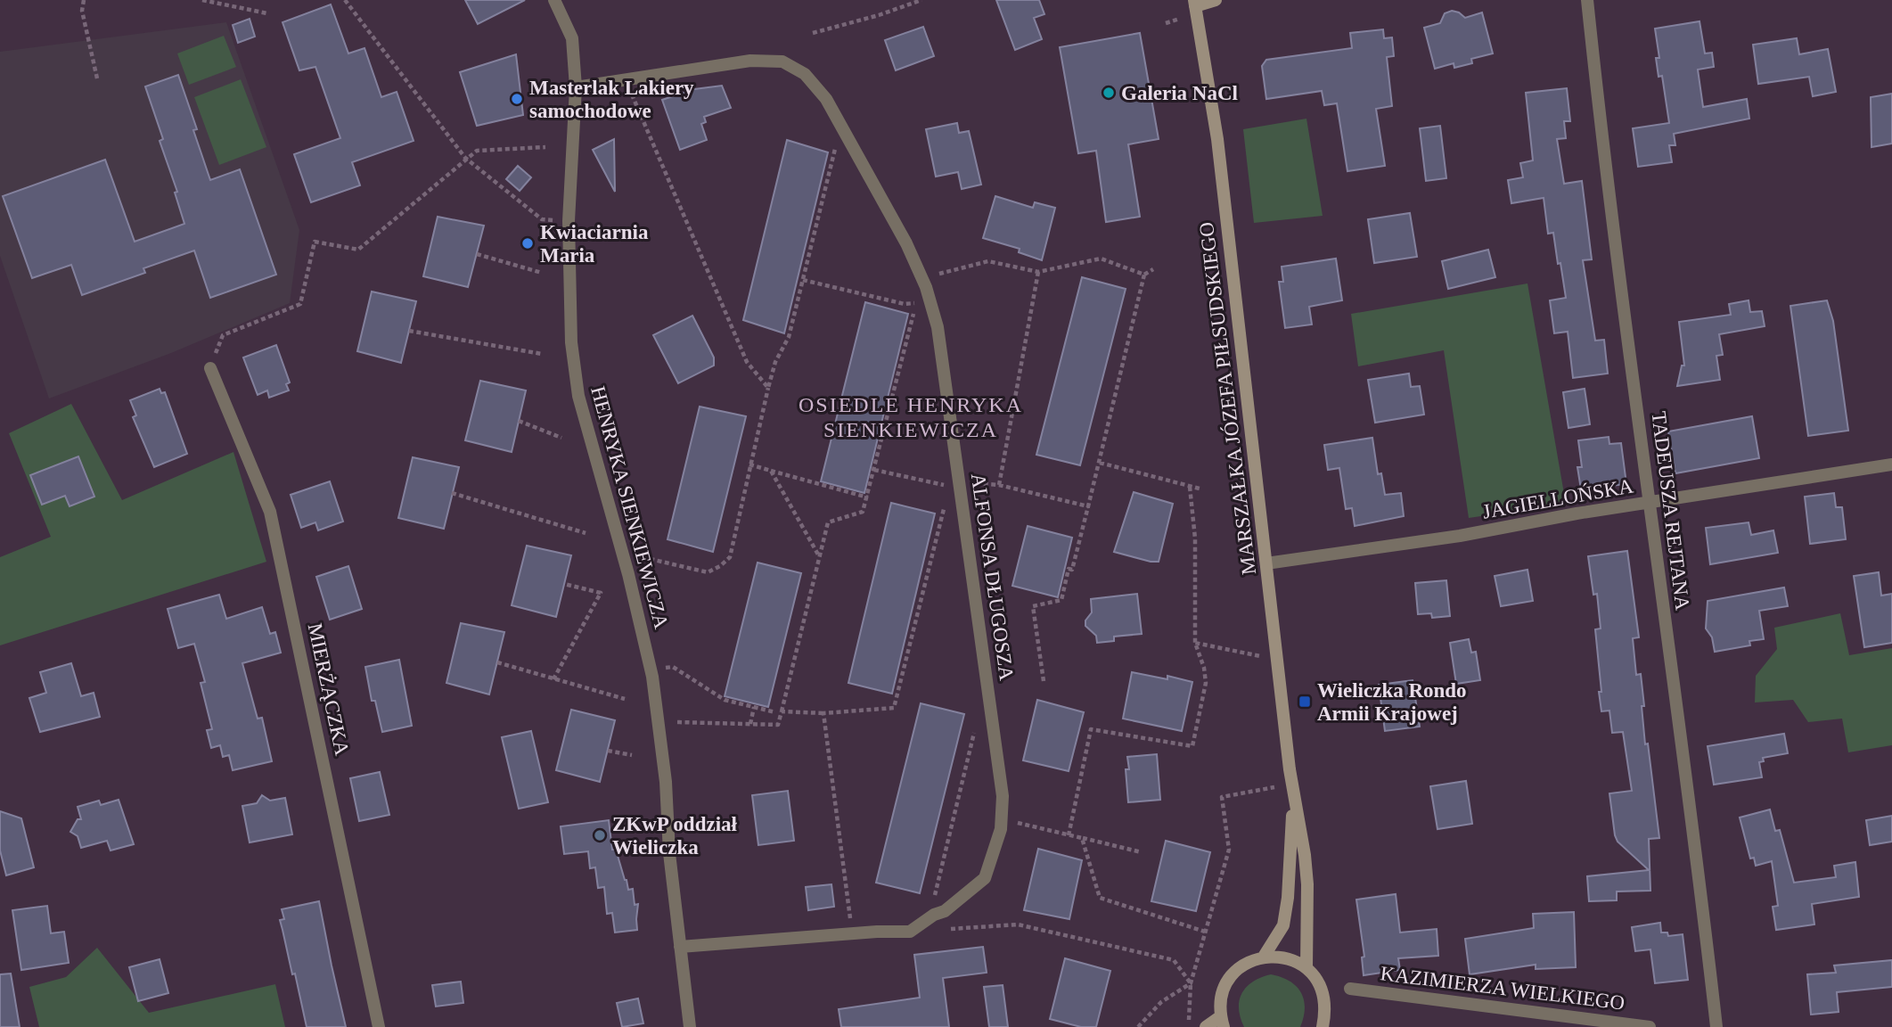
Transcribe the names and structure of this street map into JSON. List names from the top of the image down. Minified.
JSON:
{"streets":{"main road":["MARSZAŁKA JÓZEFA PIŁSUDSKIEGO"],"street":["JAGIELLOŃSKA","HENRYKA SIENKIEWICZA","TADEUSZA REJTANA","ALFONSA DŁUGOSZA","MIERŻĄCZKA","KAZIMIERZA WIELKIEGO"]},"crossings":[["MARSZAŁKA JÓZEFA PIŁSUDSKIEGO","JAGIELLOŃSKA"],["JAGIELLOŃSKA","TADEUSZA REJTANA"],["HENRYKA SIENKIEWICZA","ALFONSA DŁUGOSZA"]],"districts":["OSIEDLE HENRYKA SIENKIEWICZA"],"places":{"other":["Galeria NaCl","Masterlak Lakiery samochodowe","Kwiaciarnia Maria","ZKwP oddział Wieliczka"],"transit":["Wieliczka Rondo Armii Krajowej"]}}
